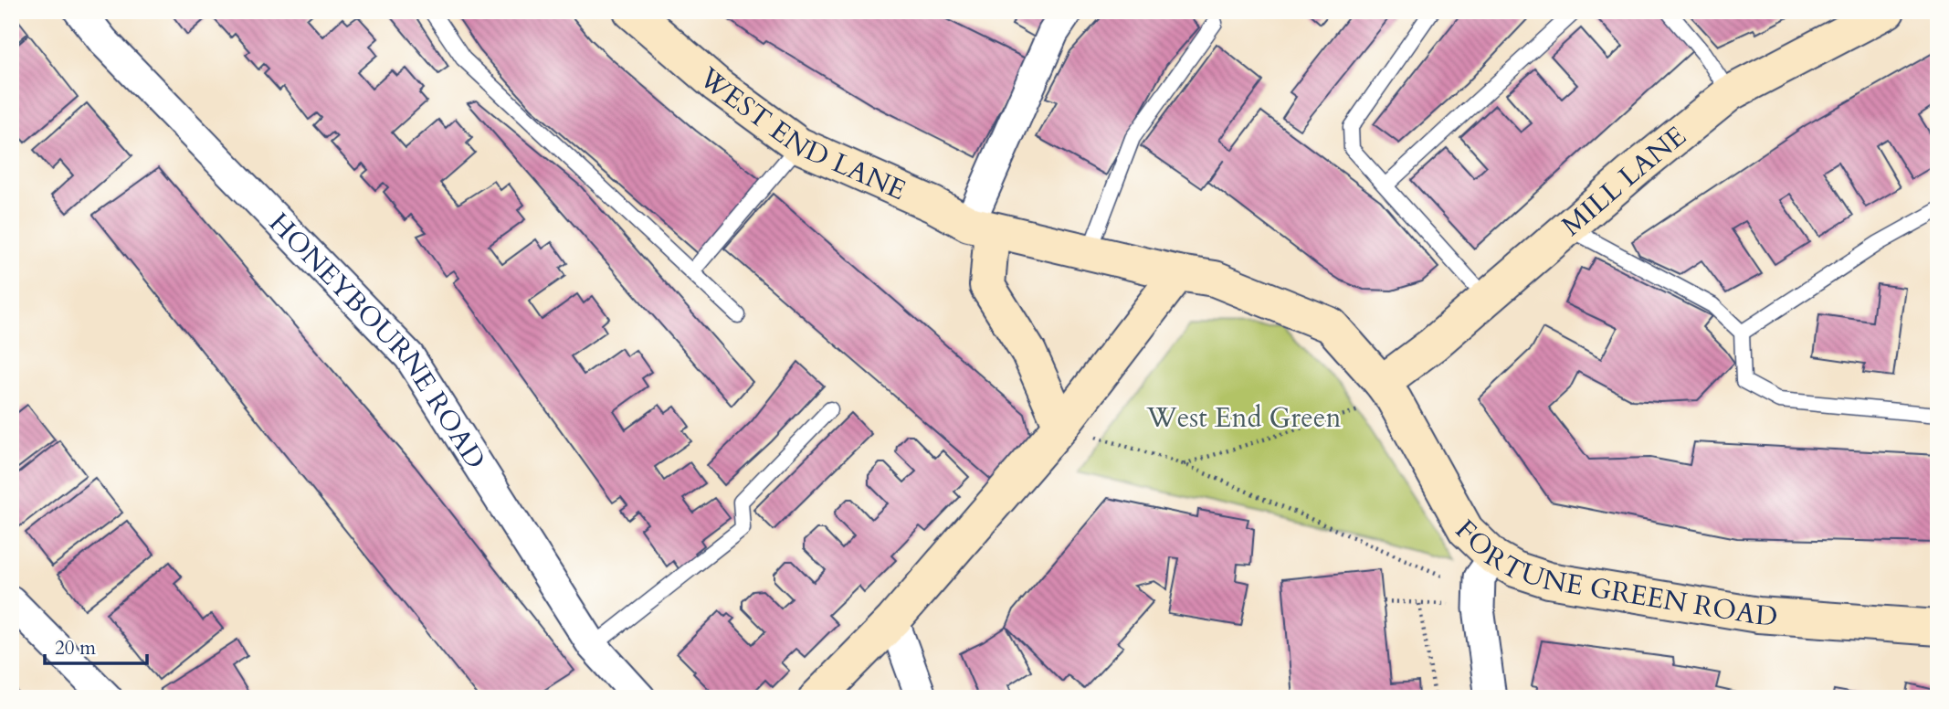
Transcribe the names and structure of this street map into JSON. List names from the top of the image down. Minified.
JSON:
{"streets":{"main road":["WEST END LANE","MILL LANE","FORTUNE GREEN ROAD"],"street":["HONEYBOURNE ROAD"]},"crossings":[["WEST END LANE","MILL LANE"],["WEST END LANE","FORTUNE GREEN ROAD"],["MILL LANE","FORTUNE GREEN ROAD"]],"parks":["West End Green"],"scale_bar":"20 m"}
